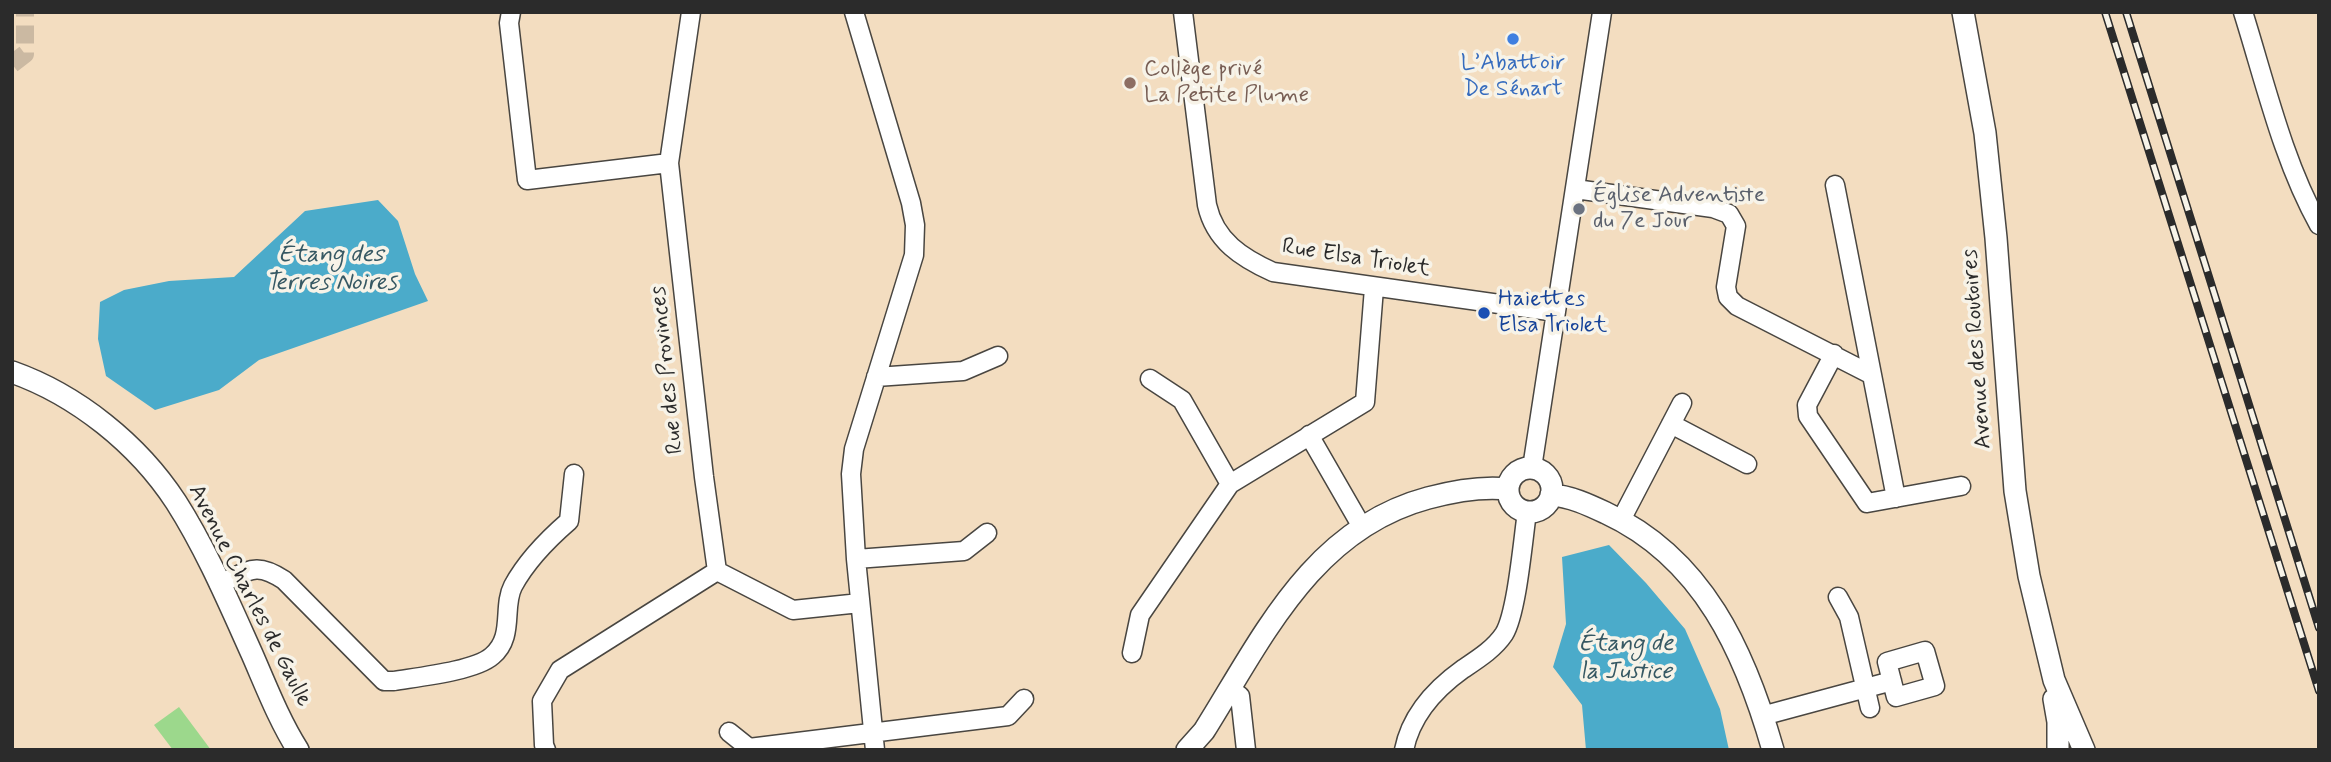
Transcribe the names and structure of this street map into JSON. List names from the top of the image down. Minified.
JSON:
{"streets":{"street":["Rue Elsa Triolet","Avenue des Routoires","Rue des Provinces","Avenue Charles de Gaulle"]},"water":["Étang des Terres Noires","Étang de la Justice"],"places":["L’Abattoir De Sénart","Collège privé La Petite Plume","Église Adventiste du 7e Jour","Haiettes Elsa Triolet"]}
